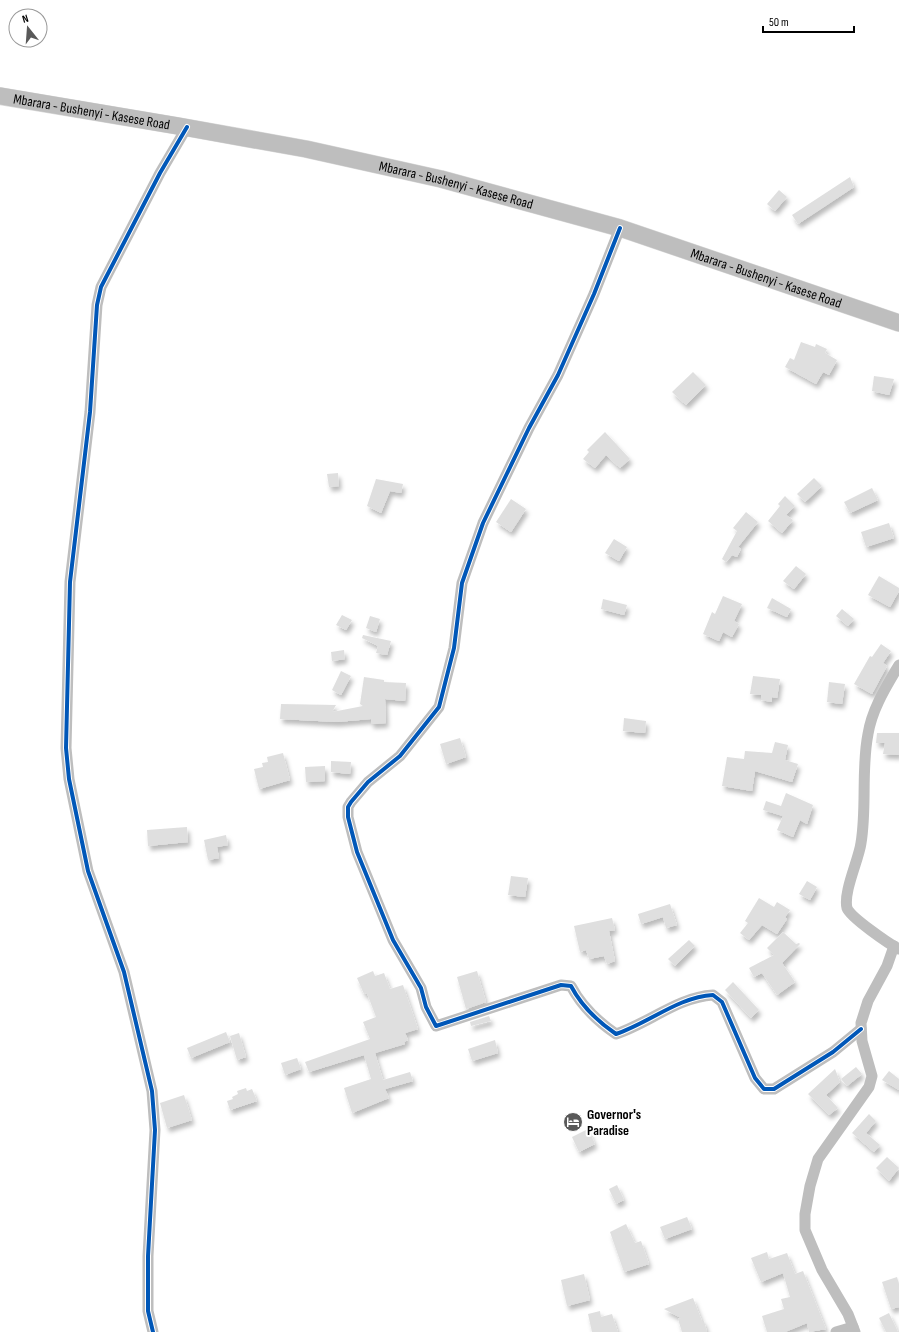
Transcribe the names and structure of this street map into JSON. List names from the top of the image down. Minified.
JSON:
{"streets":{"main road":["Mbarara - Bushenyi - Kasese Road"]},"places":{"hotel":["Governor's Paradise"]},"scale_bar":"50 m","north":"top"}
